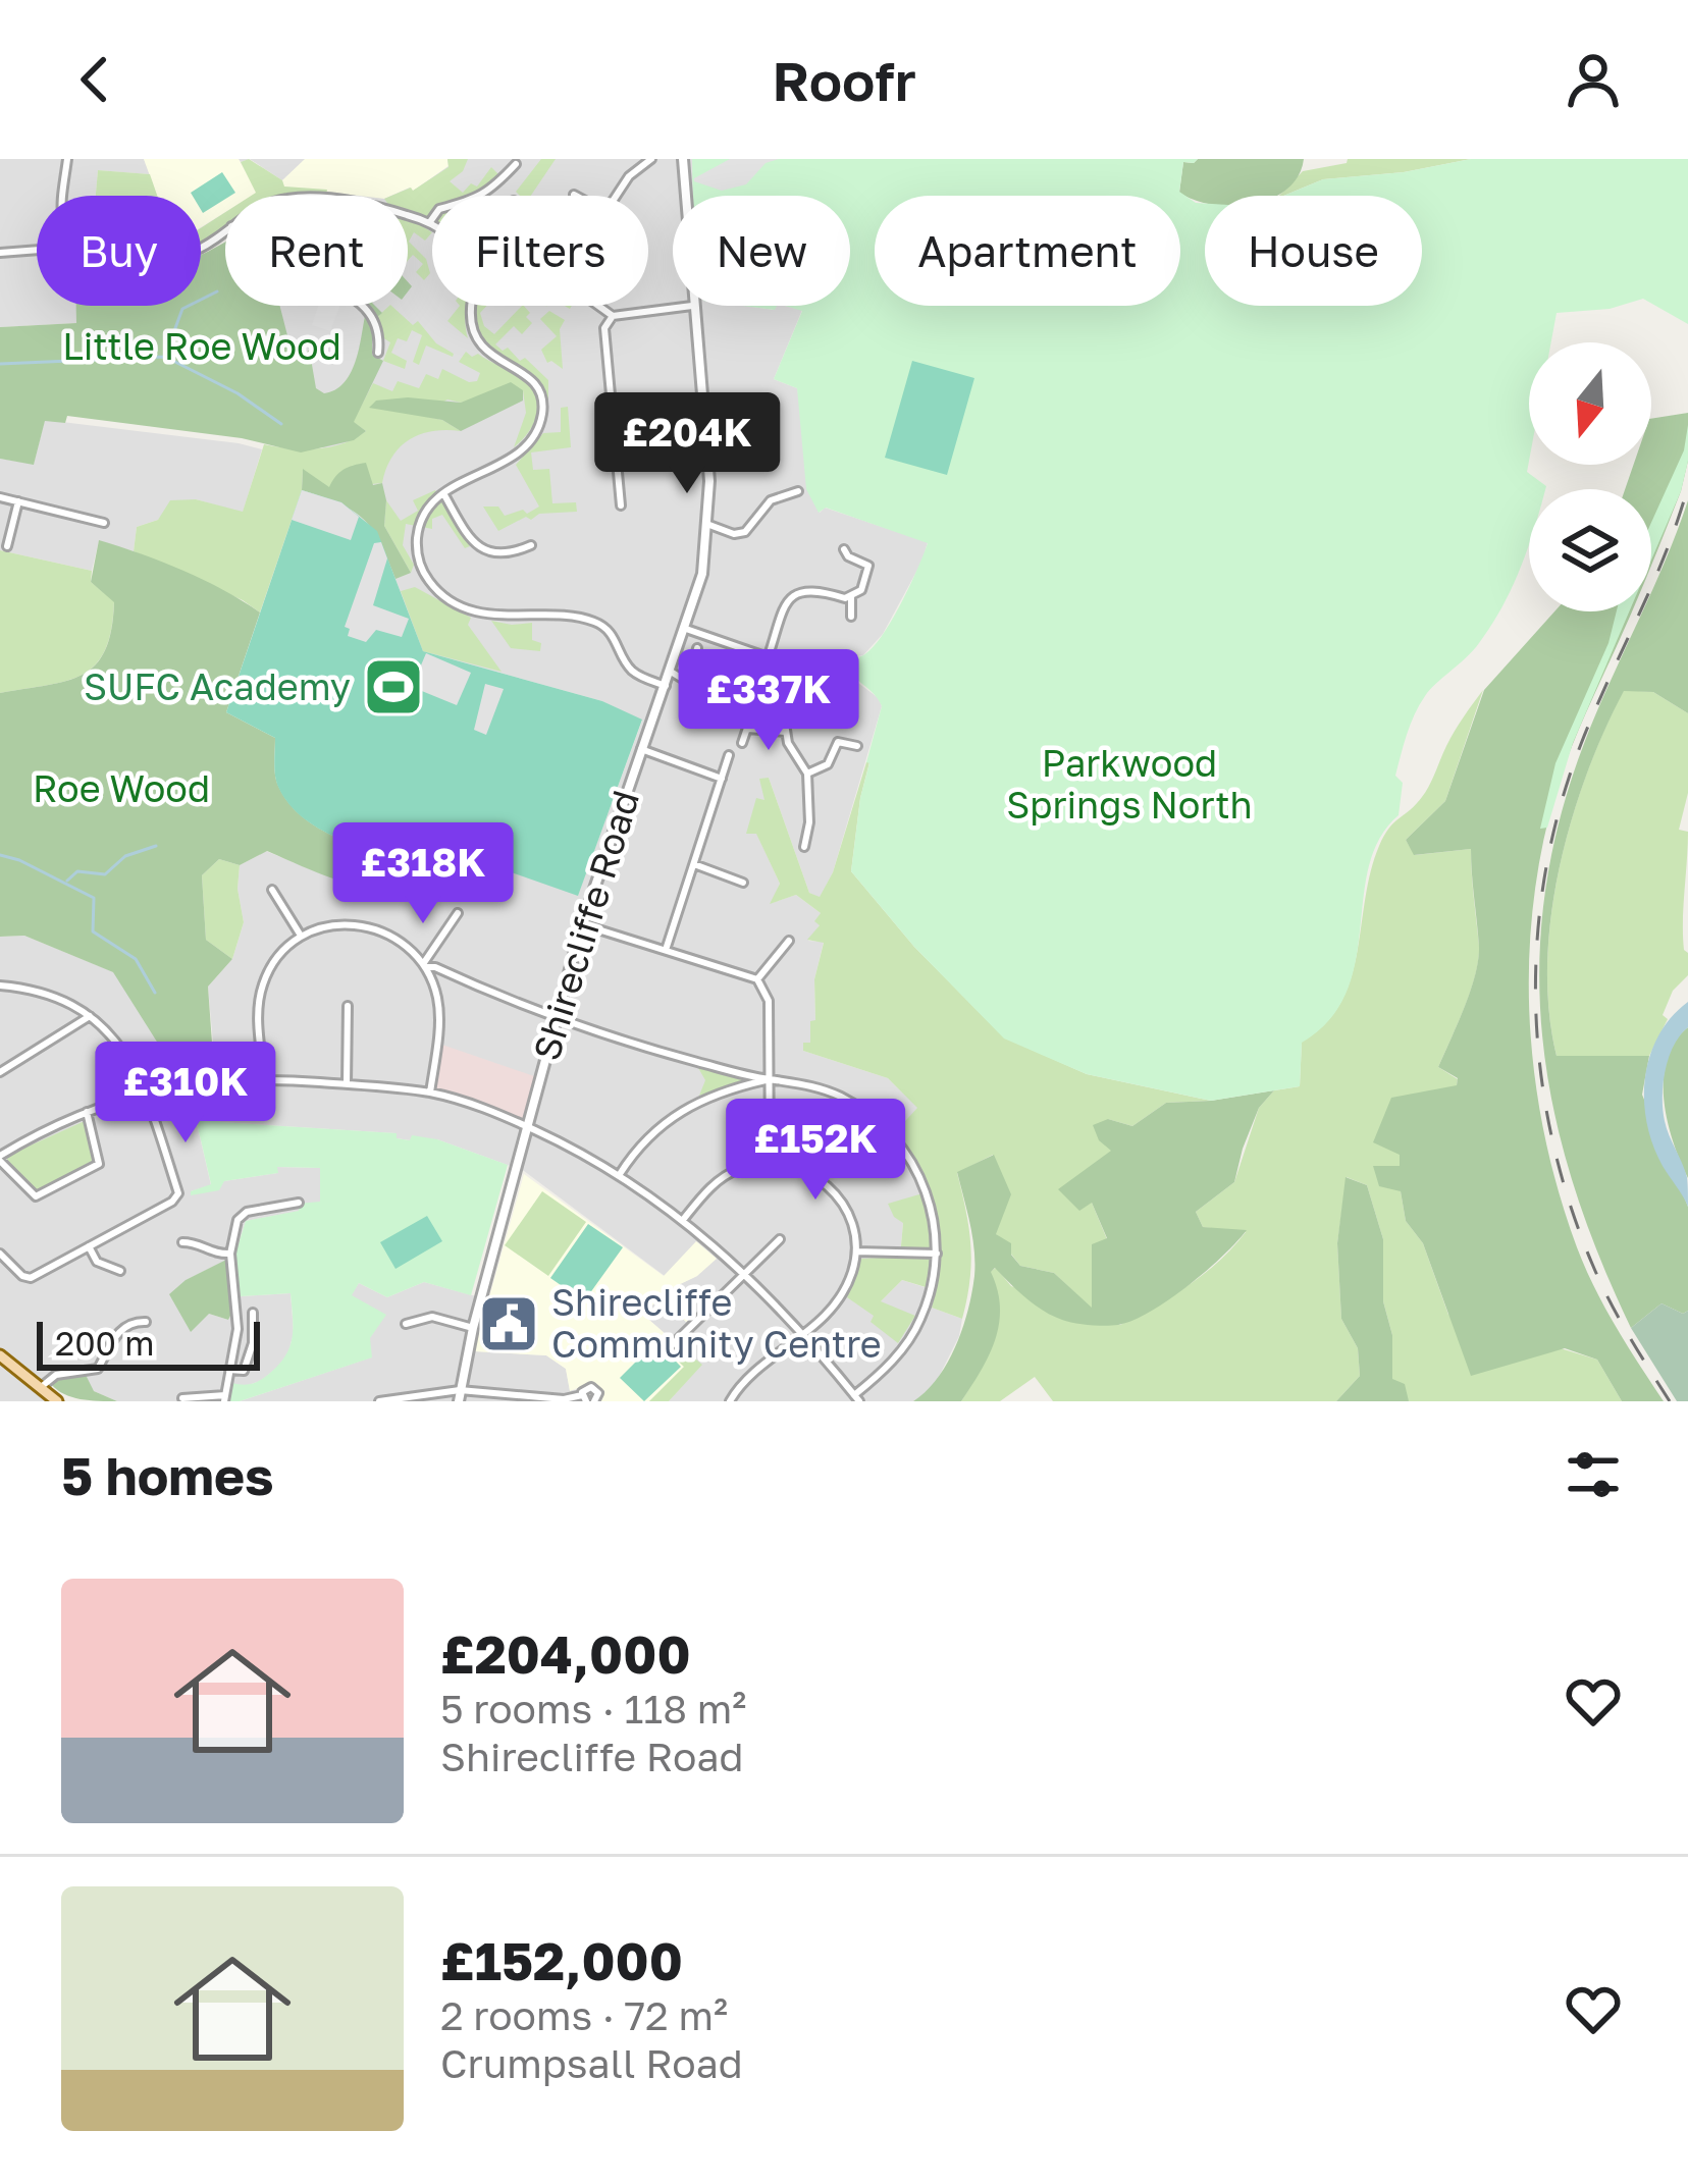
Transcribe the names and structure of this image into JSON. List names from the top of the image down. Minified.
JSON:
{"streets":{"street":["Shirecliffe Road"]},"parks":["Little Roe Wood","Parkwood Springs North","Roe Wood"],"places":{"sports":["SUFC Academy"],"public building":["Shirecliffe Community Centre"]},"scale_bar":"200 m","north":"bottom","page":{"header":"Roofr","chip":["Buy","Rent","Filters","New","Apartment","House"],"price":["£204K","£337K","£318K","£310K","£152K"],"scale":"200 m","heading":"5 homes","list":[{"name":"£204,000","note":"5 rooms · 118 m² · Shirecliffe Road"},{"name":"£152,000","note":"2 rooms · 72 m² · Crumpsall Road"}]}}
